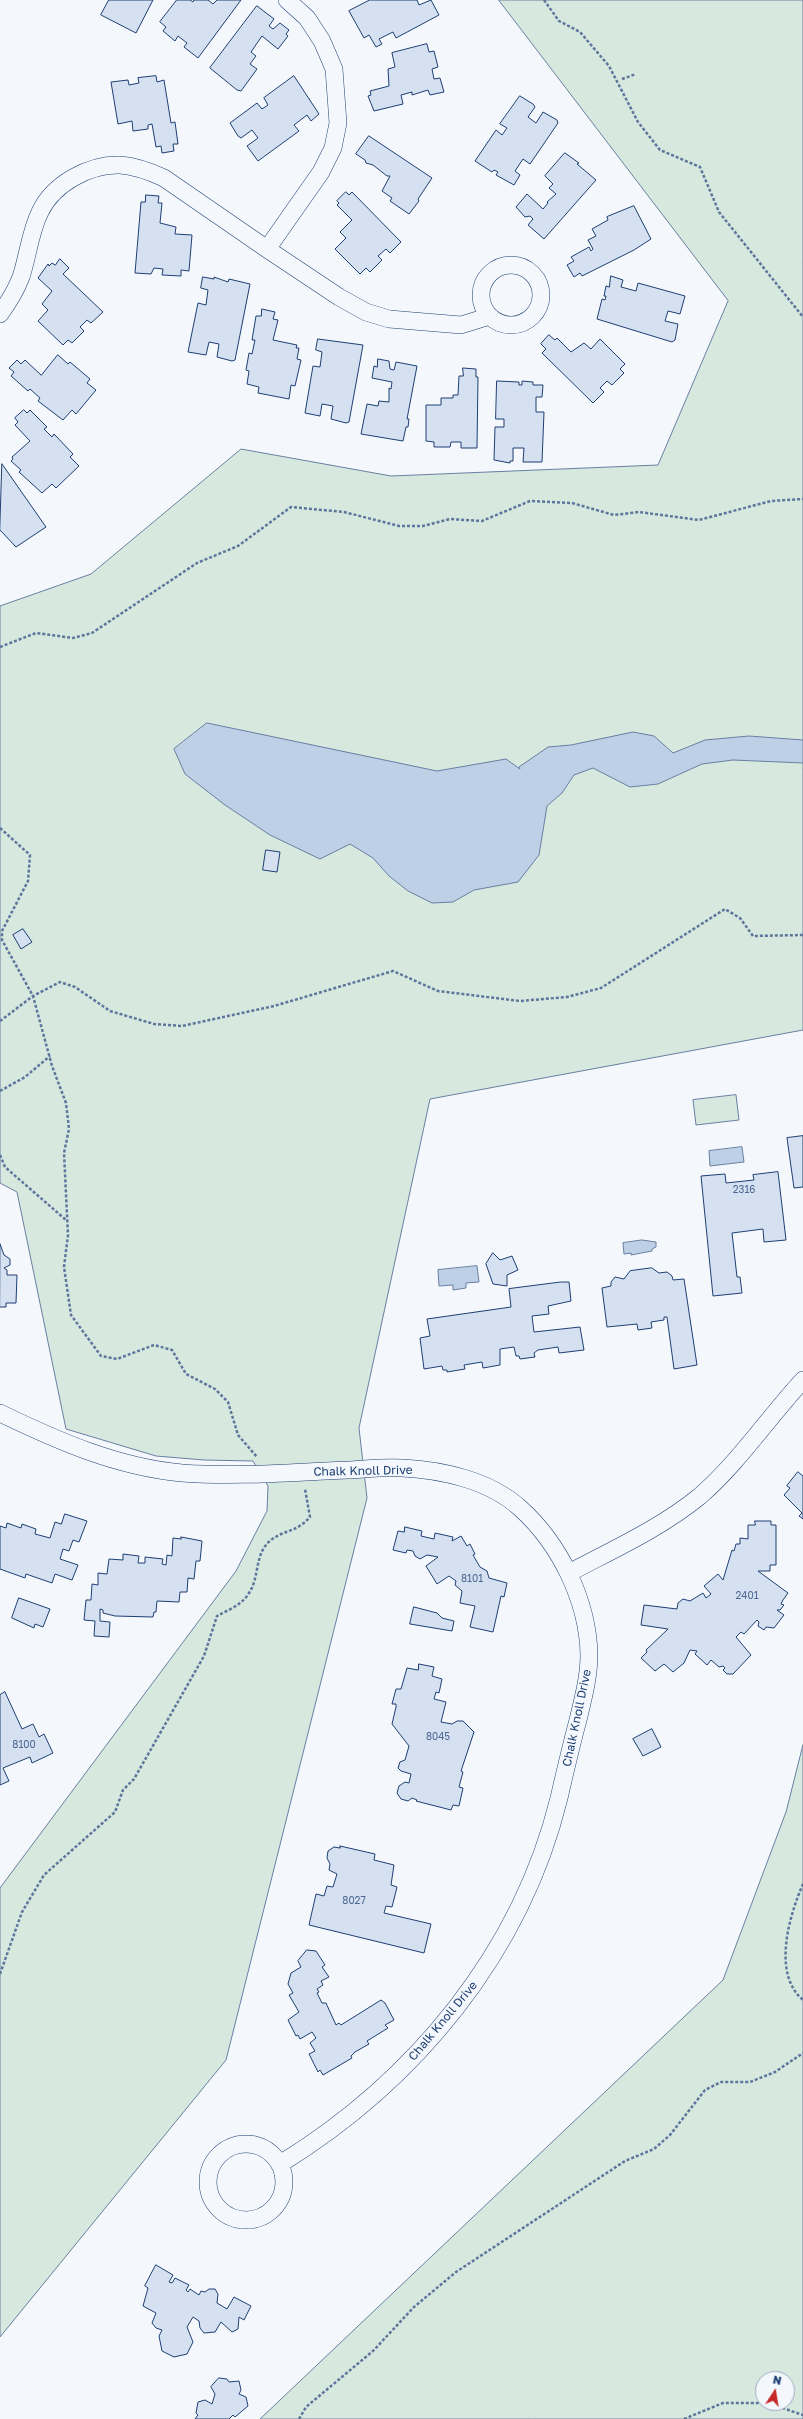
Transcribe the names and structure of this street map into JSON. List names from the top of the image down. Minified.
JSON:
{"streets":{"street":["Chalk Knoll Drive"]},"house_numbers":["2316","8101","2401","8045","8100","8027"],"north":"top"}
